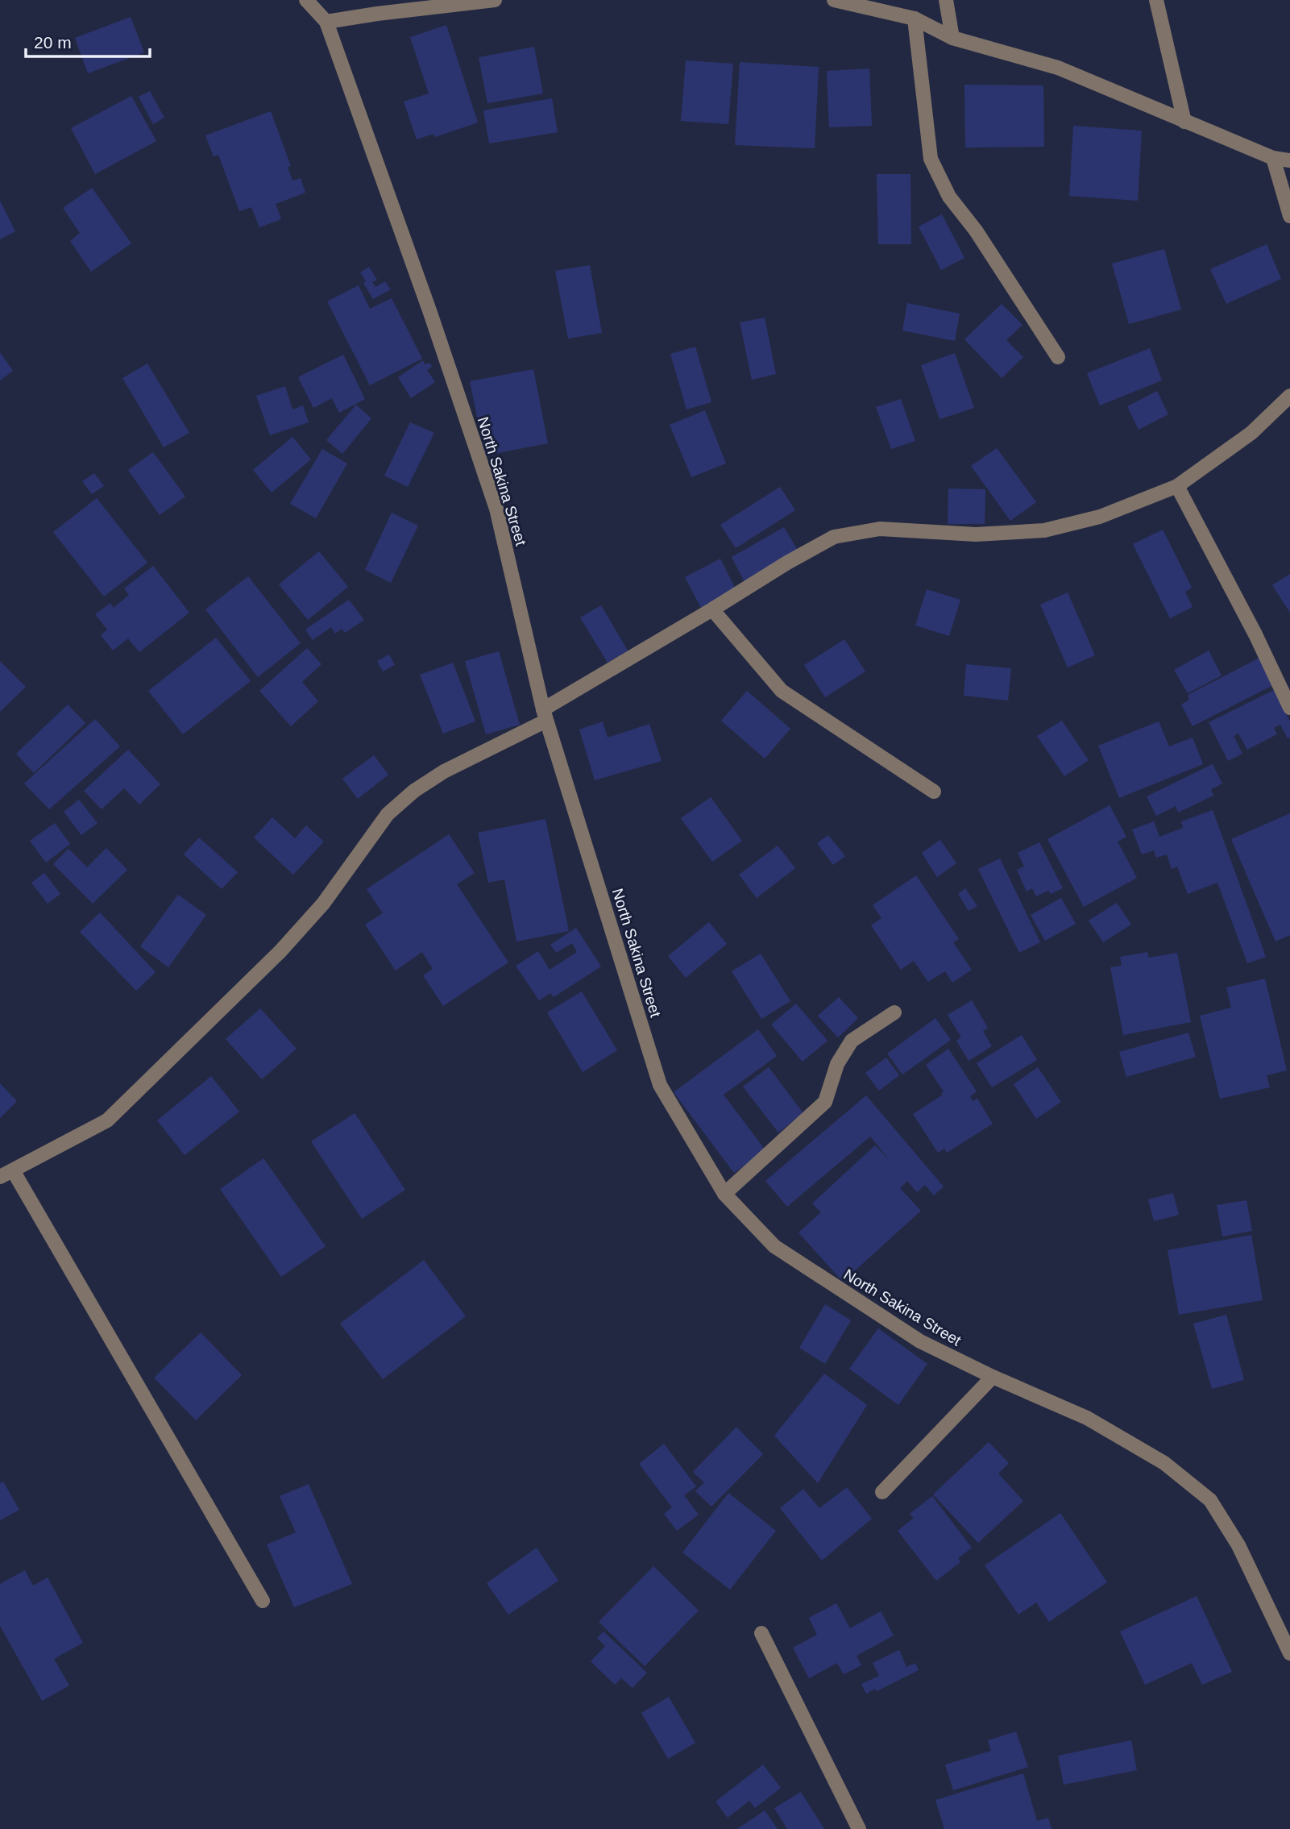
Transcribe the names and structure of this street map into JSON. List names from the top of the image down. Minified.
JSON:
{"streets":{"street":["North Sakina Street"]},"scale_bar":"20 m"}
